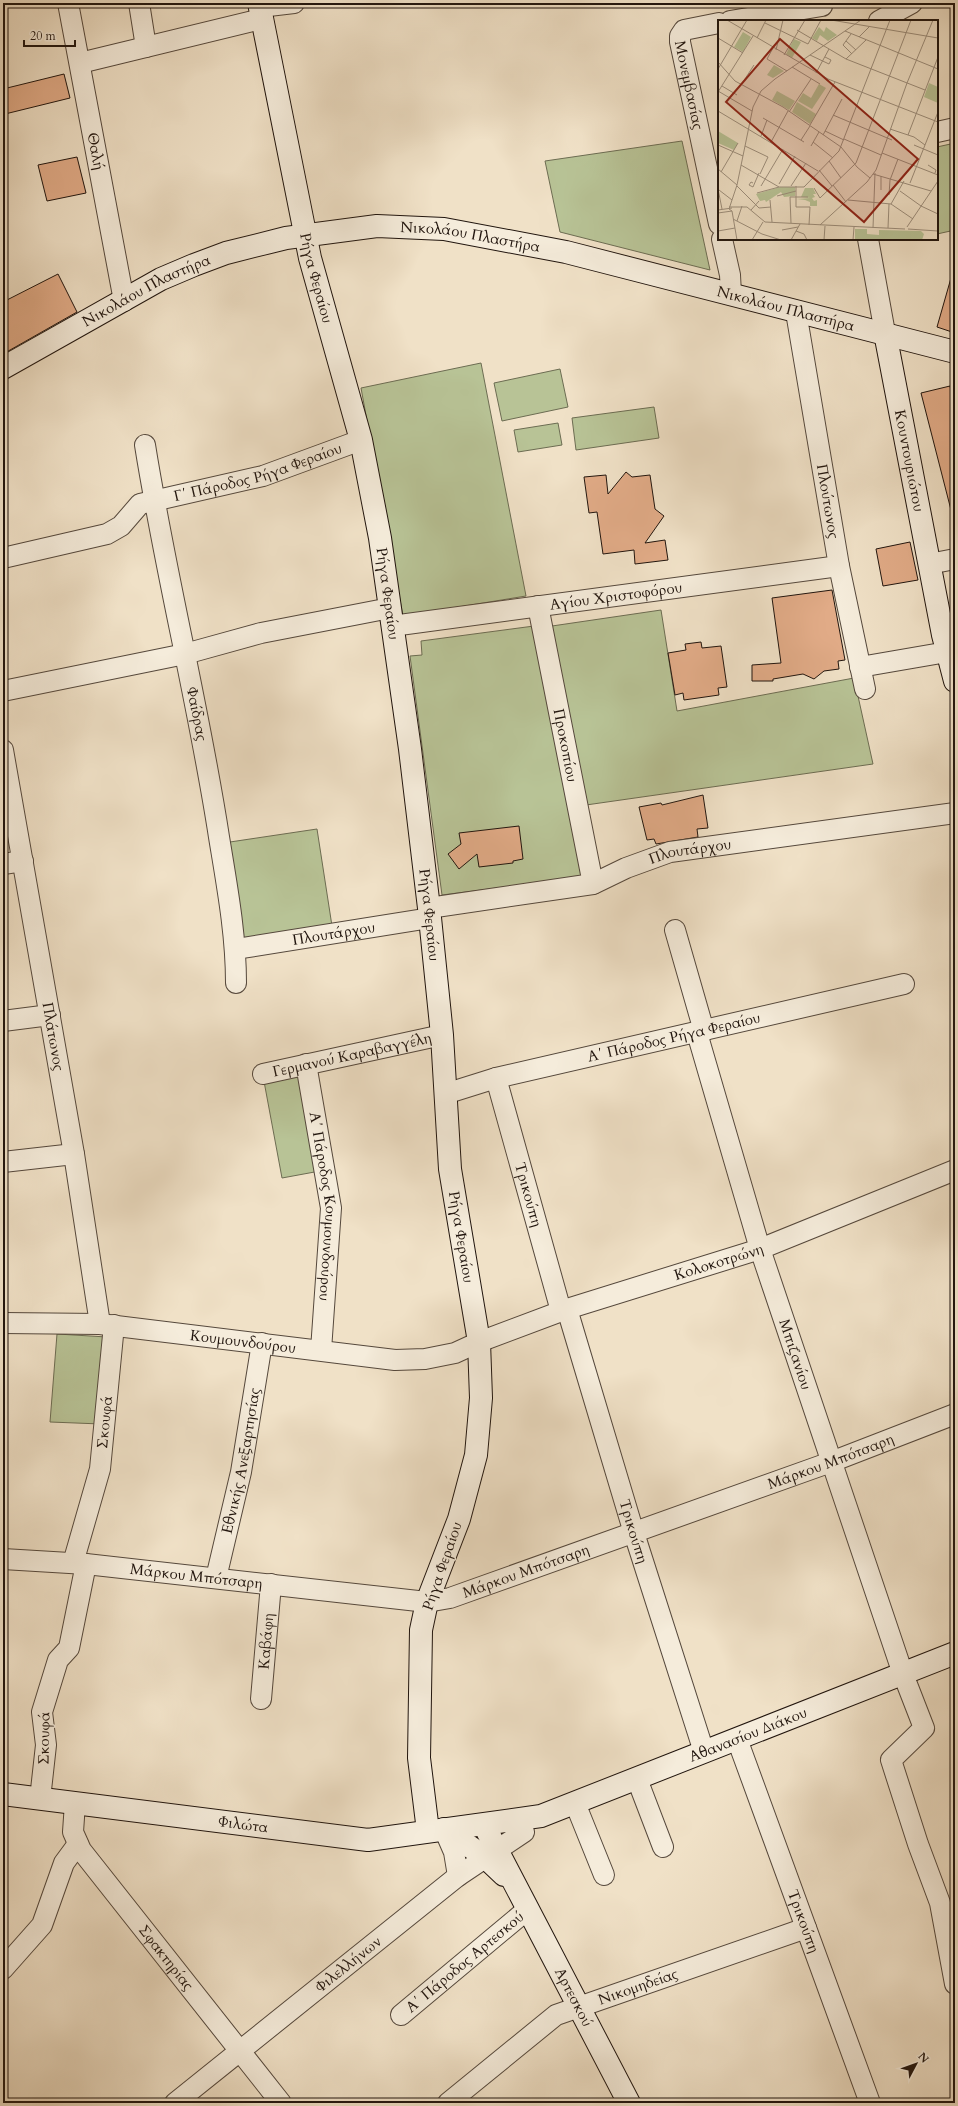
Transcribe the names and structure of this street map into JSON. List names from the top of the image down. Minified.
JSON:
{"streets":{"street":["Μονεμβασίας","Θαλή","Νικολάου Πλαστήρα","Ρήγα Φεραίου","Κουντουριώτου","Γ΄ Πάροδος Ρήγα Φεραίου","Πλούτωνος","Αγίου Χριστοφόρου","Φαίδρας","Προκοπίου","Πλουτάρχου","Πλάτωνος","Α΄ Πάροδος Ρήγα Φεραίου","Γερμανού Καραβαγγέλη","Τρικούπη","Α΄ Πάροδος Κουμουνδούρου","Κολοκοτρώνη","Κουμουνδούρου","Μπιζανίου","Σκουφά","Εθνικής Ανεξαρτησίας","Μάρκου Μπότσαρη","Καβάφη","Αθανασίου Διάκου","Φιλώτα","Σφακτηρίας","Α΄ Πάροδος Αρτεσκού","Φιλελλήνων","Νικομηδείας","Αρτεσκού"]},"crossings":[["Θαλή","Νικολάου Πλαστήρα"],["Νικολάου Πλαστήρα","Ρήγα Φεραίου"],["Νικολάου Πλαστήρα","Κουντουριώτου"],["Νικολάου Πλαστήρα","Πλούτωνος"],["Ρήγα Φεραίου","Γ΄ Πάροδος Ρήγα Φεραίου"],["Ρήγα Φεραίου","Αγίου Χριστοφόρου"],["Ρήγα Φεραίου","Πλουτάρχου"],["Ρήγα Φεραίου","Α΄ Πάροδος Ρήγα Φεραίου"],["Ρήγα Φεραίου","Γερμανού Καραβαγγέλη"],["Ρήγα Φεραίου","Κολοκοτρώνη"],["Ρήγα Φεραίου","Κουμουνδούρου"],["Ρήγα Φεραίου","Μάρκου Μπότσαρη"],["Ρήγα Φεραίου","Φιλώτα"],["Ρήγα Φεραίου","Αρτεσκού"],["Γ΄ Πάροδος Ρήγα Φεραίου","Φαίδρας"],["Πλούτωνος","Αγίου Χριστοφόρου"],["Αγίου Χριστοφόρου","Φαίδρας"],["Αγίου Χριστοφόρου","Προκοπίου"],["Φαίδρας","Πλουτάρχου"],["Προκοπίου","Πλουτάρχου"],["Πλάτωνος","Κουμουνδούρου"],["Πλάτωνος","Σκουφά"],["Α΄ Πάροδος Ρήγα Φεραίου","Τρικούπη"],["Α΄ Πάροδος Ρήγα Φεραίου","Μπιζανίου"],["Γερμανού Καραβαγγέλη","Α΄ Πάροδος Κουμουνδούρου"],["Τρικούπη","Κολοκοτρώνη"],["Τρικούπη","Μάρκου Μπότσαρη"],["Τρικούπη","Αθανασίου Διάκου"],["Τρικούπη","Νικομηδείας"],["Α΄ Πάροδος Κουμουνδούρου","Κουμουνδούρου"],["Κολοκοτρώνη","Κουμουνδούρου"],["Κολοκοτρώνη","Μπιζανίου"],["Κουμουνδούρου","Σκουφά"],["Κουμουνδούρου","Εθνικής Ανεξαρτησίας"],["Μπιζανίου","Μάρκου Μπότσαρη"],["Μπιζανίου","Αθανασίου Διάκου"],["Σκουφά","Μάρκου Μπότσαρη"],["Σκουφά","Φιλώτα"],["Εθνικής Ανεξαρτησίας","Μάρκου Μπότσαρη"],["Μάρκου Μπότσαρη","Καβάφη"],["Αθανασίου Διάκου","Φιλώτα"],["Αθανασίου Διάκου","Φιλελλήνων"],["Αθανασίου Διάκου","Αρτεσκού"],["Φιλώτα","Σφακτηρίας"],["Φιλώτα","Αρτεσκού"],["Σφακτηρίας","Φιλελλήνων"],["Α΄ Πάροδος Αρτεσκού","Αρτεσκού"],["Φιλελλήνων","Αρτεσκού"],["Νικομηδείας","Αρτεσκού"]],"scale_bar":"20 m","north":"top right"}
